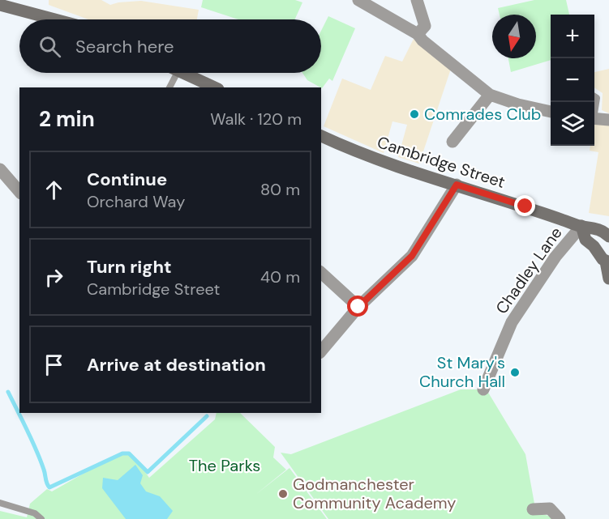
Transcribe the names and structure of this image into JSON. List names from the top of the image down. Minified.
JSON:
{"streets":{"main road":["Cambridge Street"],"street":["Chadley Lane"]},"crossings":[["Cambridge Street","Chadley Lane"]],"parks":["The Parks"],"places":["Comrades Club","St Mary's Church Hall","Godmanchester Community Academy"],"north":"bottom","page":{"map_buttons":["+","−"],"search":"Search here","heading":["2 min","Walk · 120 m"],"list":[["Continue","Orchard Way","80 m"],["Turn right","Cambridge Street","40 m"],"Arrive at destination"]}}
